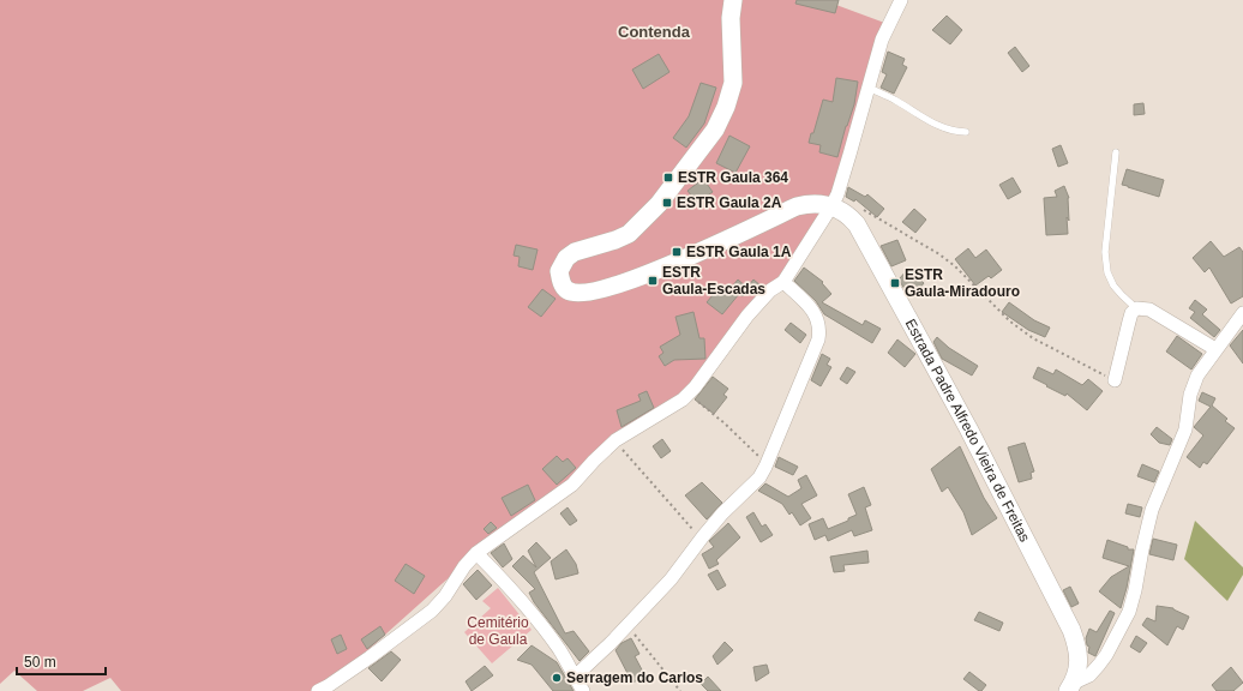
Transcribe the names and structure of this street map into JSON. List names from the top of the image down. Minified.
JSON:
{"streets":{"main road":["Estrada Padre Alfredo Vieira de Freitas"]},"districts":["Contenda"],"parks":["Cemitério de Gaula"],"places":{"transit":["ESTR Gaula 364","ESTR Gaula 2A","ESTR Gaula 1A","ESTR Gaula-Escadas","ESTR Gaula-Miradouro"],"other":["Serragem do Carlos"]},"scale_bar":"50 m"}
